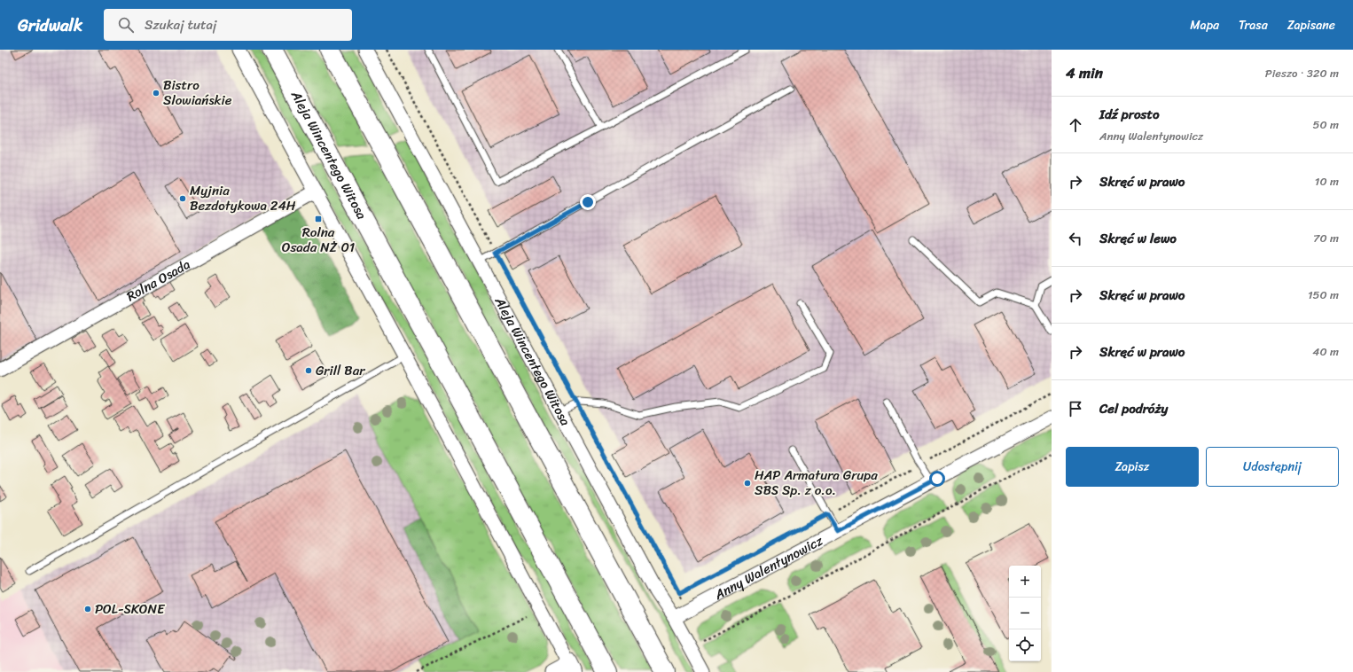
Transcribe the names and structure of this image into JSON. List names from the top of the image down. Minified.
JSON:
{"streets":{"main road":["Aleja Wincentego Witosa"],"street":["Rolna Osada","Anny Walentynowicz"]},"crossings":[["Aleja Wincentego Witosa","Anny Walentynowicz"]],"places":{"other":["Bistro Slowiańskie","Myjnia Bezdotykowa 24H","Grill Bar","HAP Armatura Grupa SBS Sp. z o.o.","POL-SKONE"],"transit":["Rolna Osada NŻ 01"]},"page":{"header":"Gridwalk","search":"Szukaj tutaj","nav":["Mapa","Trasa","Zapisane"],"heading":["4 min","Pieszo · 320 m"],"list":[["Idź prosto","Anny Walentynowicz","50 m"],["Skręć w prawo","10 m"],["Skręć w lewo","70 m"],["Skręć w prawo","150 m"],["Skręć w prawo","40 m"],"Cel podróży"],"buttons":["Zapisz","Udostępnij"],"map_buttons":["+","−"]}}
